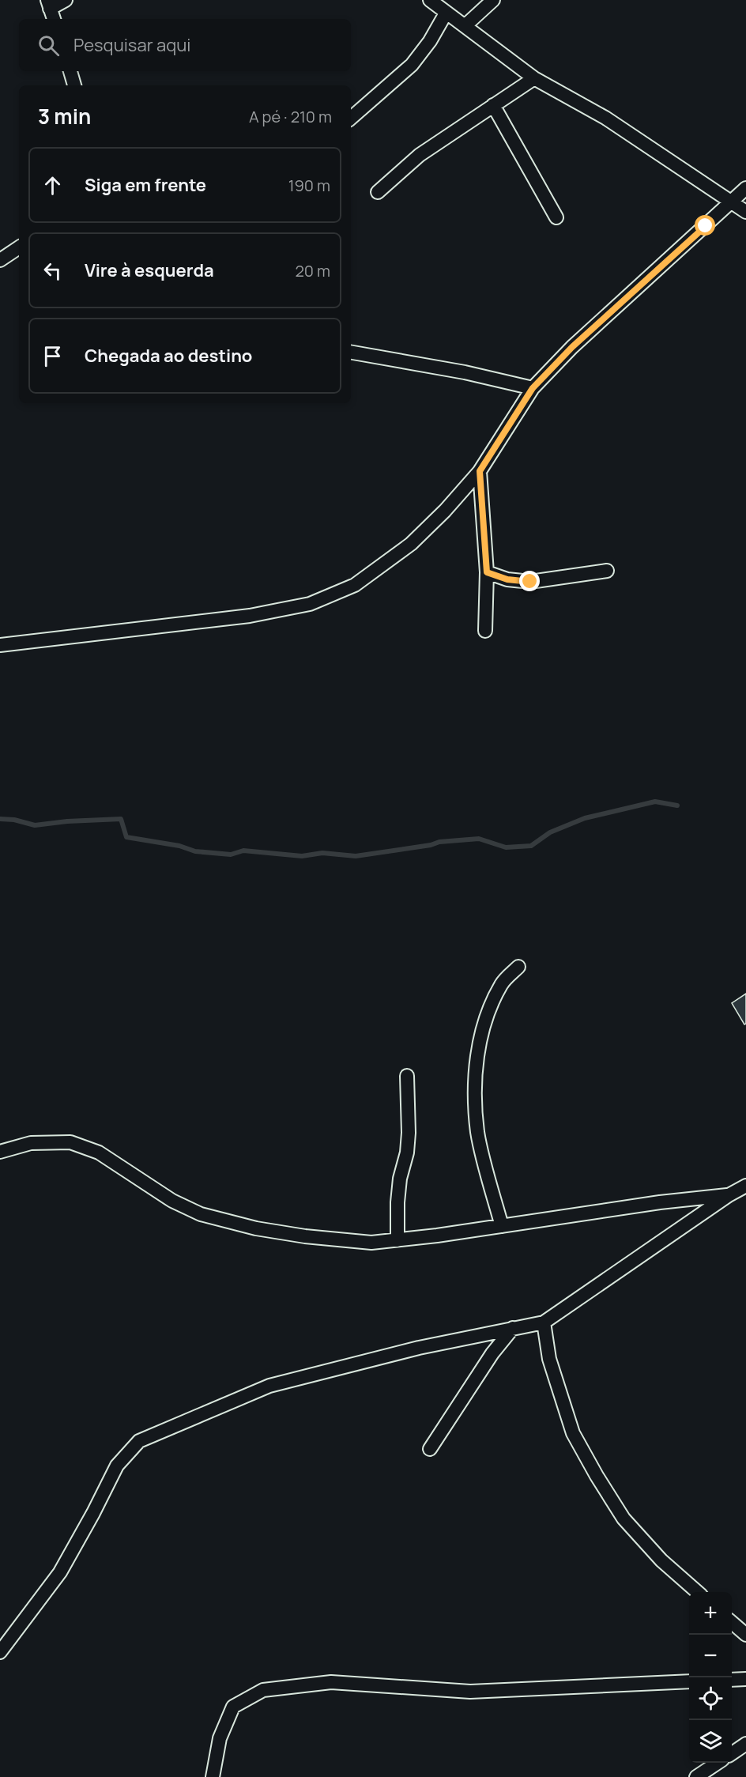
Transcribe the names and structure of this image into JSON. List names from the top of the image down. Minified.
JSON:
{"page":{"search":"Pesquisar aqui","heading":["3 min","A pé · 210 m"],"list":[["Siga em frente","190 m"],["Vire à esquerda","20 m"],"Chegada ao destino"],"map_buttons":["+","−"]}}
